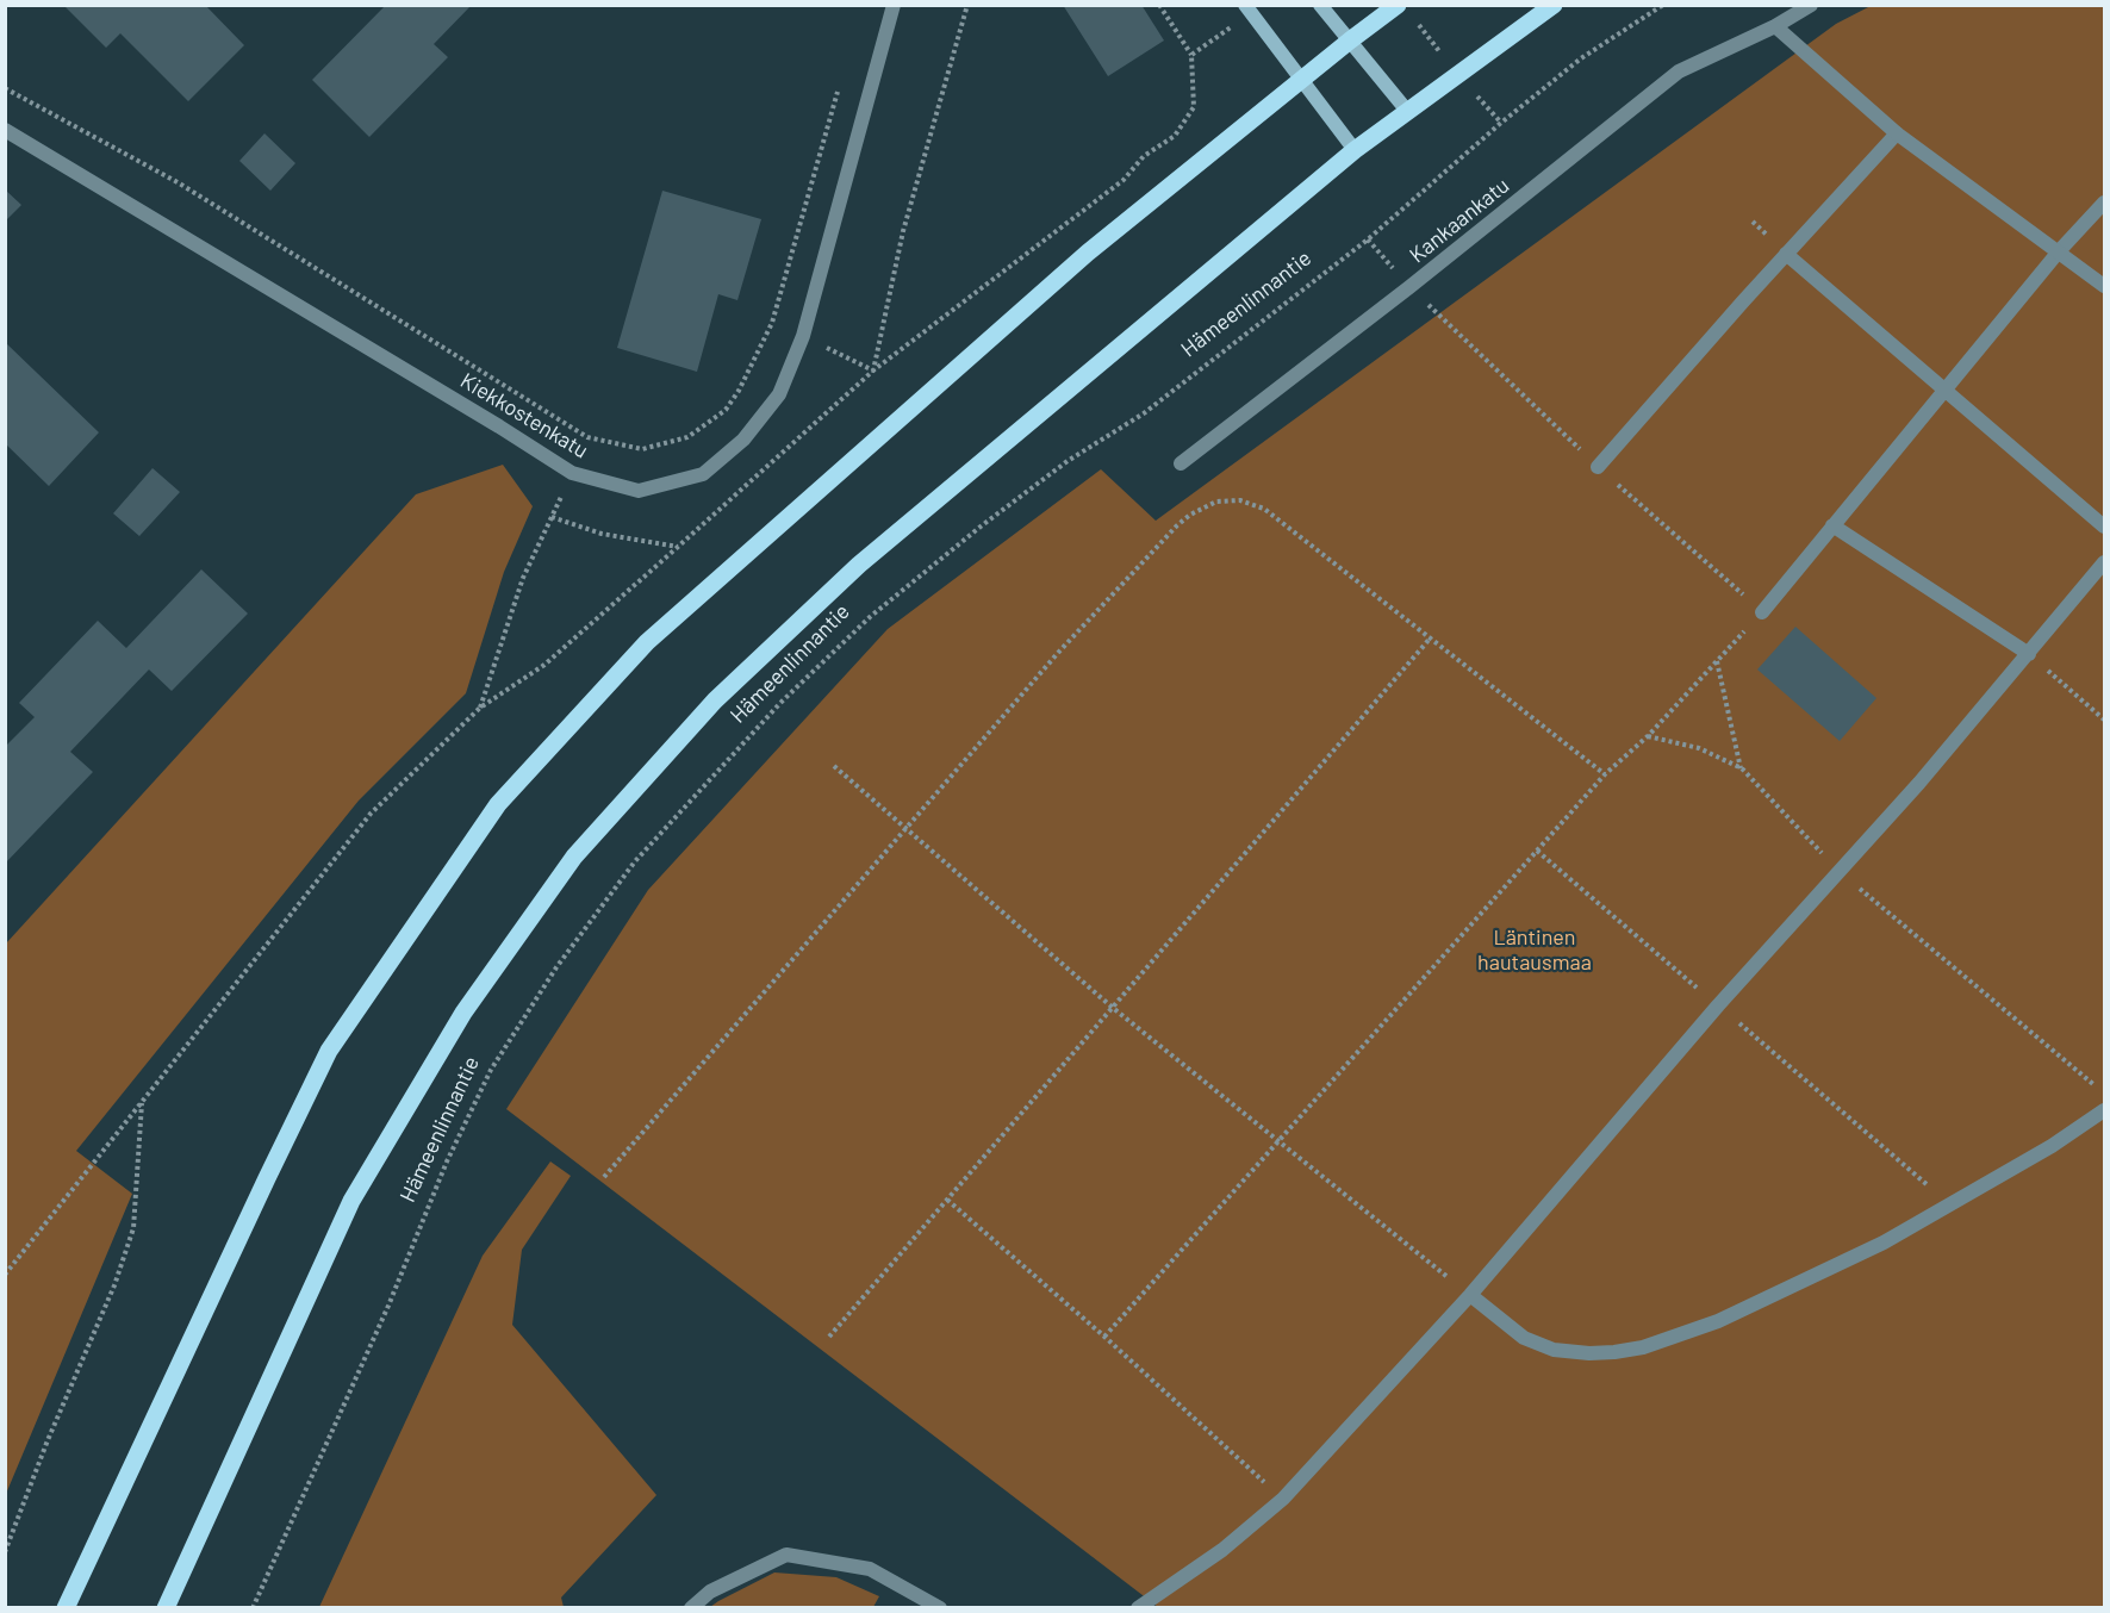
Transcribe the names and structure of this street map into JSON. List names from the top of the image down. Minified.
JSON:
{"streets":{"main road":["Hämeenlinnantie"],"street":["Kankaankatu","Kiekkostenkatu"]},"parks":["Läntinen hautausmaa"]}
